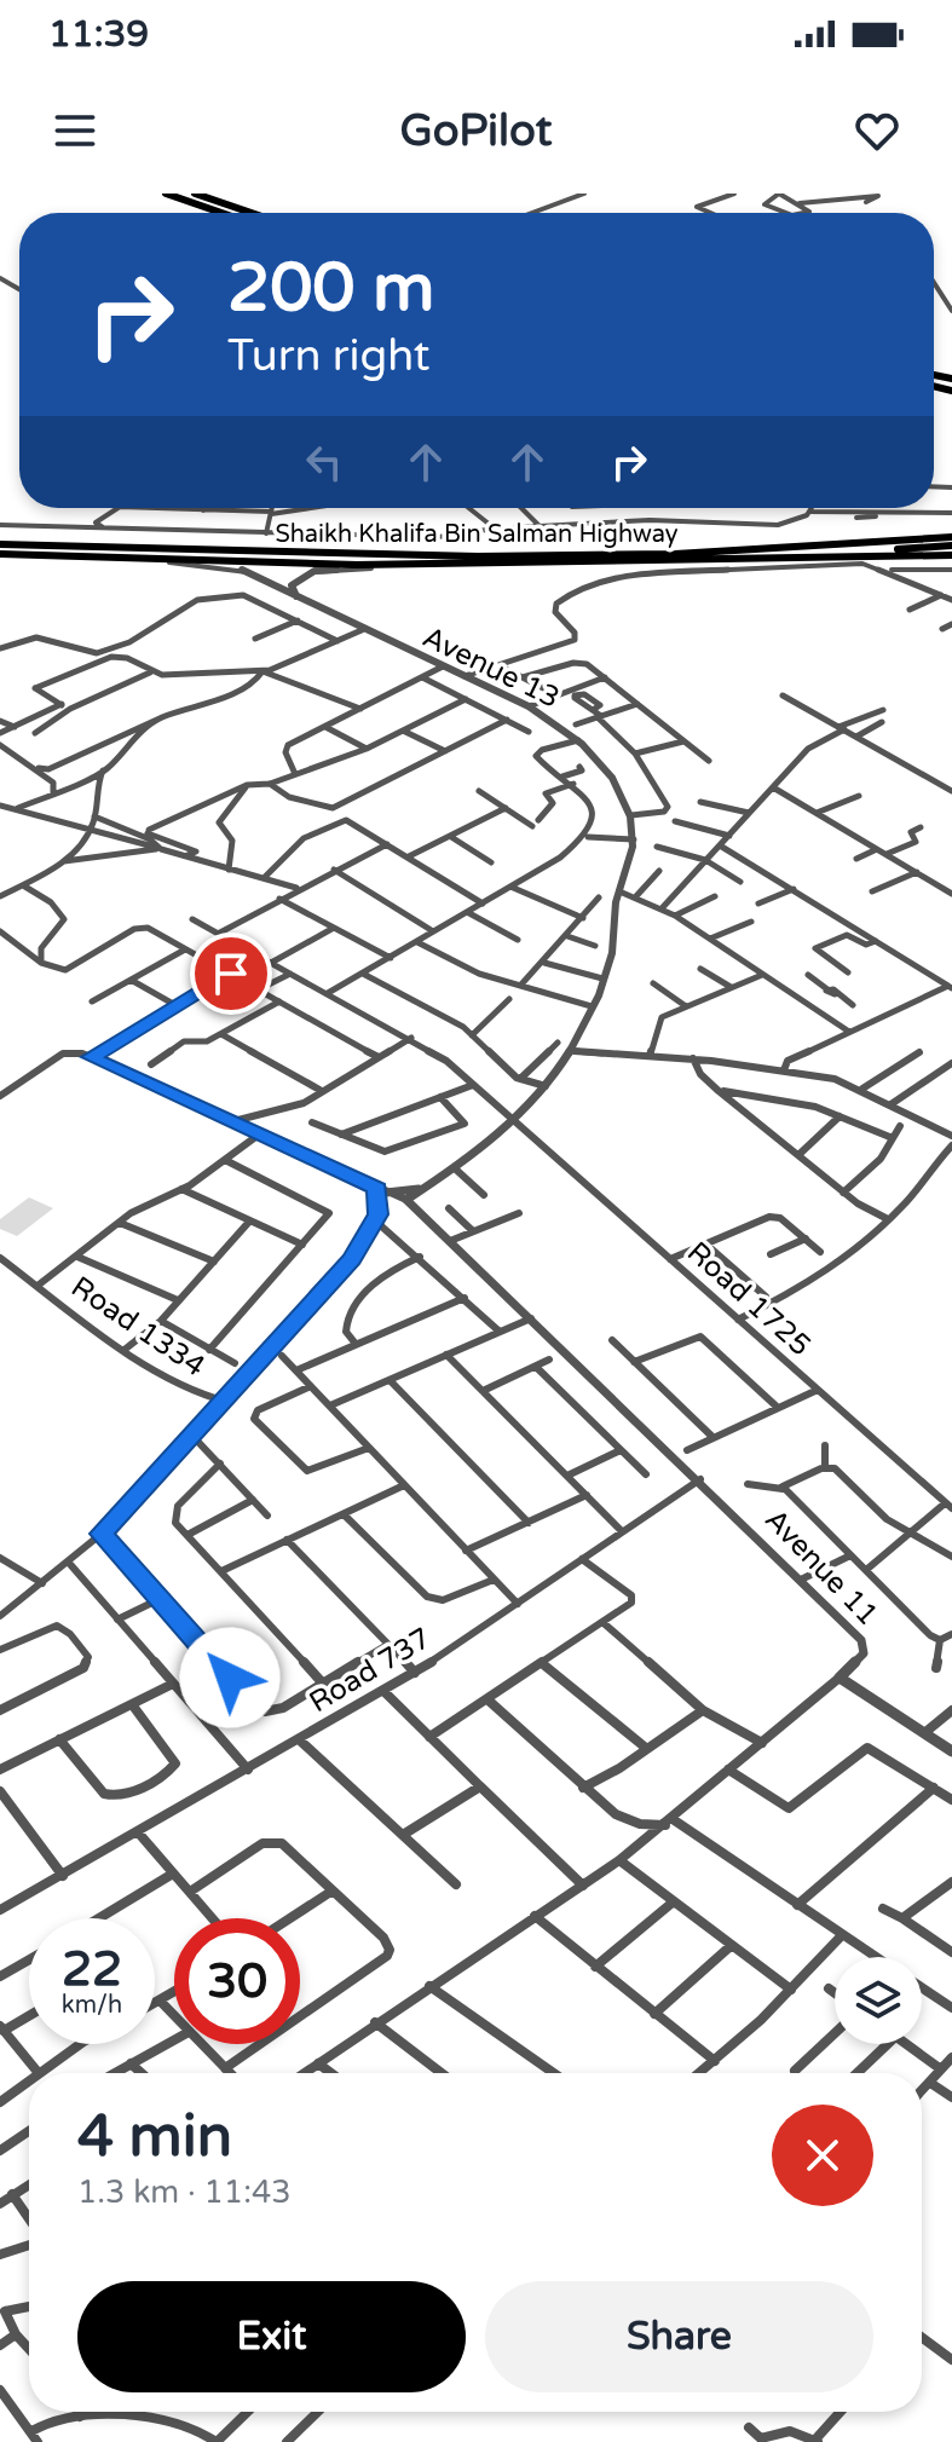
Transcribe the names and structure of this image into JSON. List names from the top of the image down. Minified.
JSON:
{"streets":{"highway":["Shaikh Khalifa Bin Salman Highway"],"street":["Avenue 13","Road 1725","Road 1334","Avenue 11","Road 737"]},"crossings":[["Avenue 13","Road 1725"],["Avenue 13","Avenue 11"],["Avenue 11","Road 737"]],"page":{"status":"11:39","header":"GoPilot","turn":["200 m","Turn right"],"speed":"22 km/h","limit":"30","heading":["4 min","1.3 km · 11:43"],"buttons":["Exit","Share"]}}
